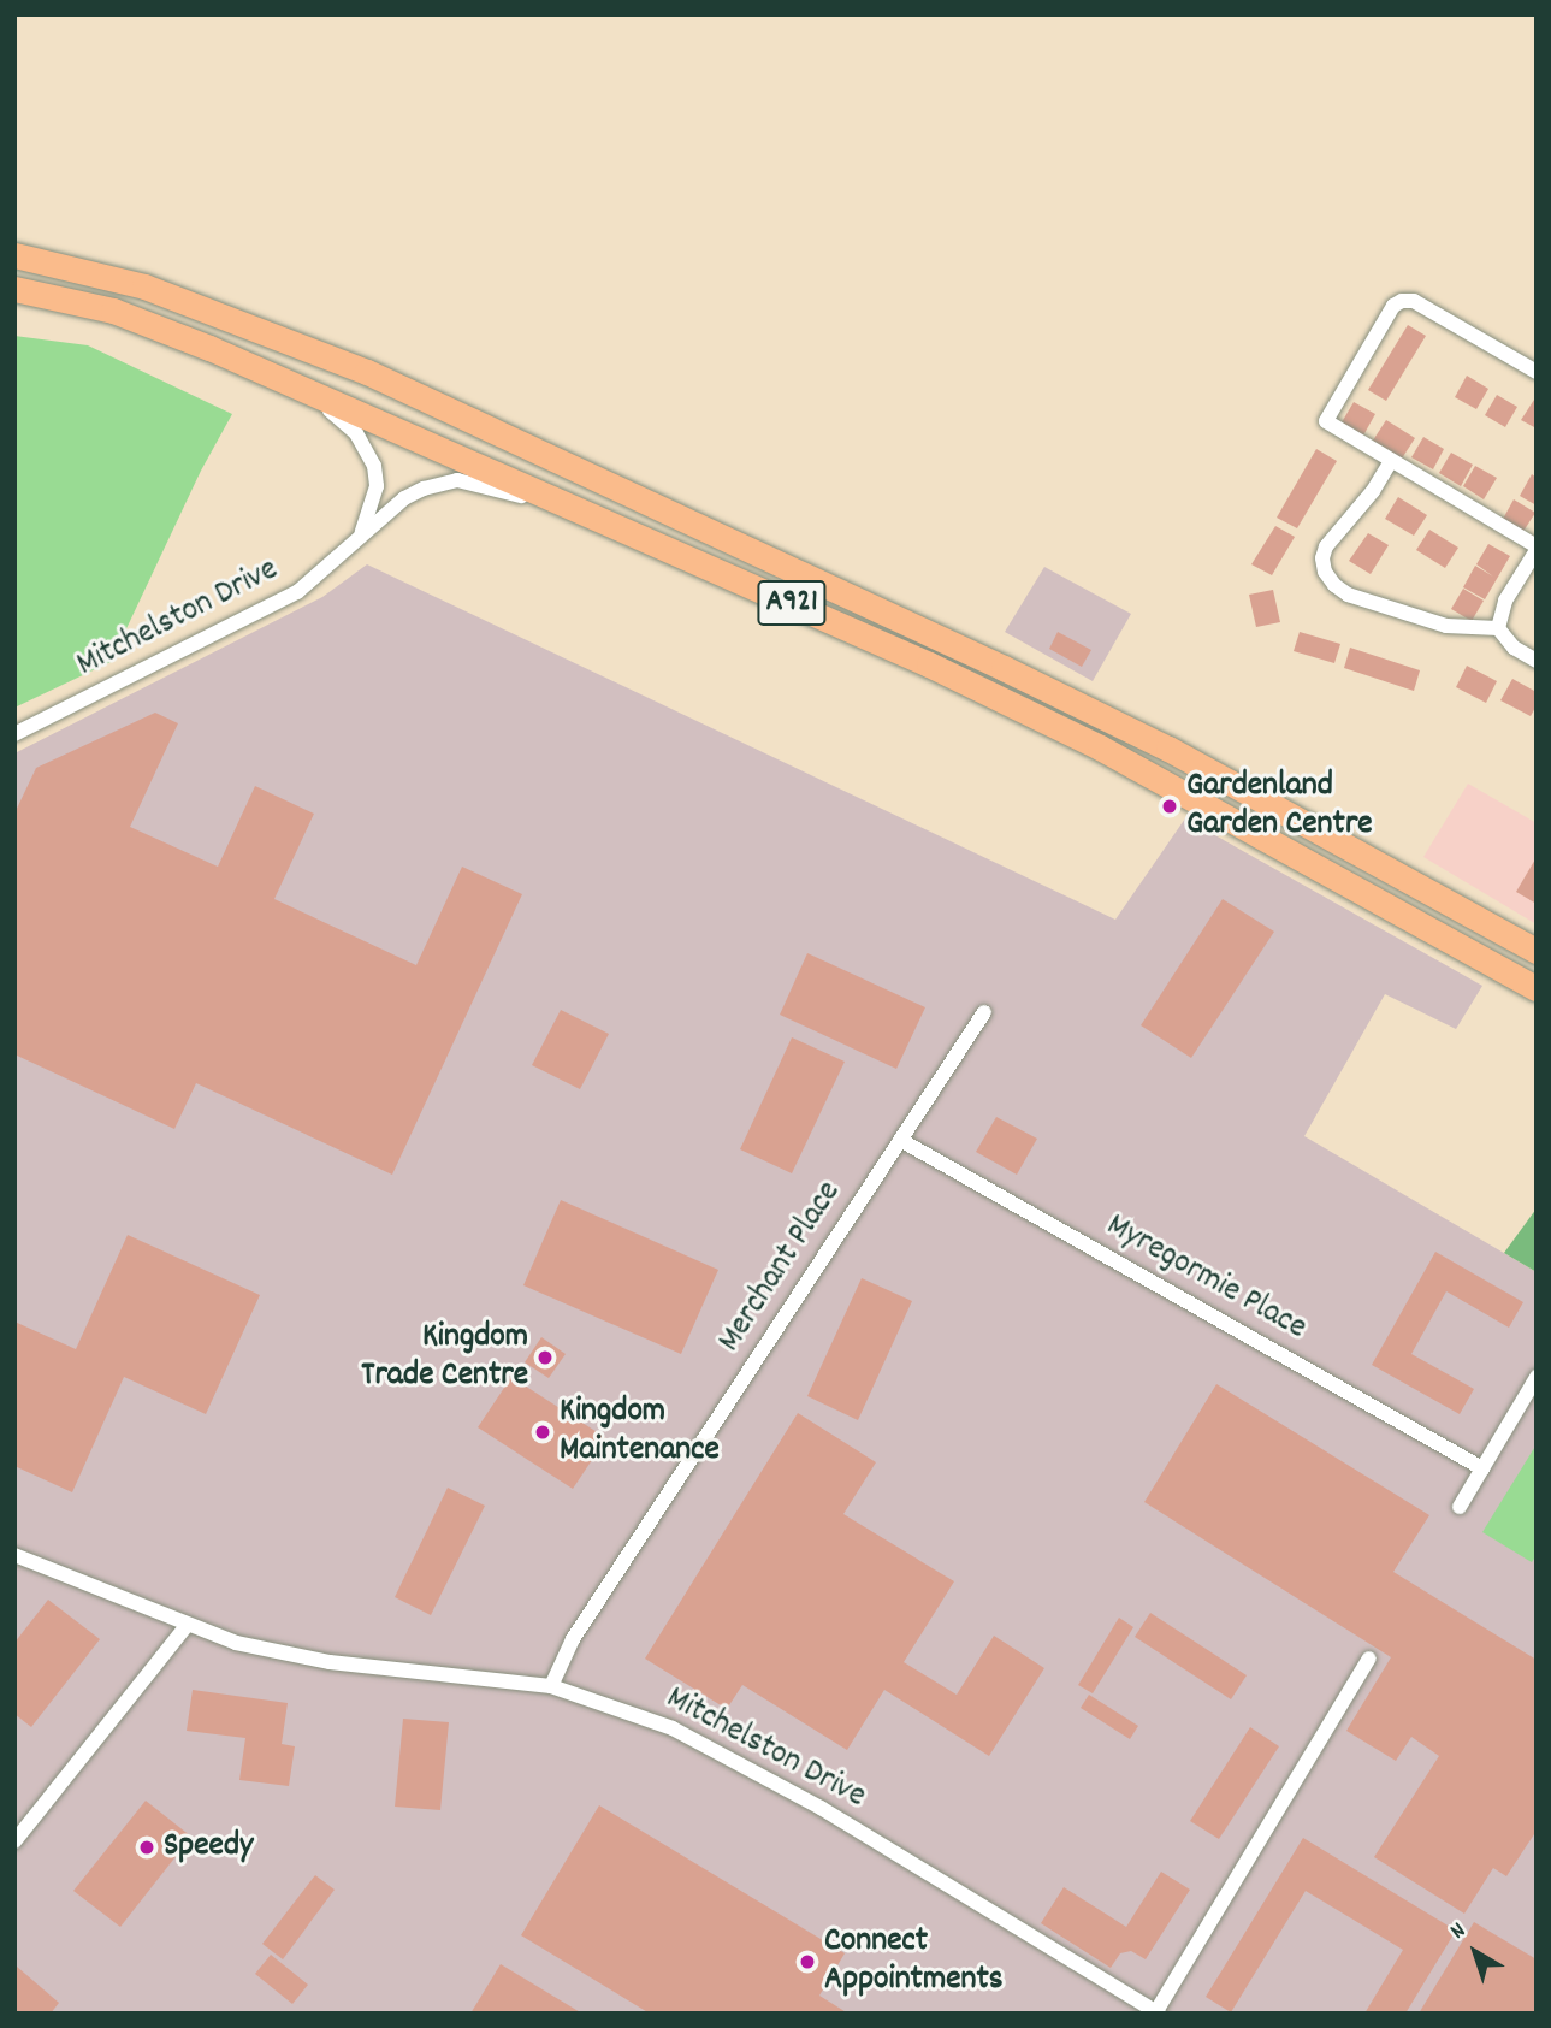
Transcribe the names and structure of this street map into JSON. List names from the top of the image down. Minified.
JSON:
{"streets":{"main road":["A921"],"street":["Mitchelston Drive","Merchant Place","Myregormie Place"]},"crossings":[["A921","Mitchelston Drive"],["Mitchelston Drive","Merchant Place"],["Merchant Place","Myregormie Place"]],"places":["Gardenland Garden Centre","Kingdom Trade Centre","Kingdom Maintenance","Speedy","Connect Appointments"],"north":"top left"}
